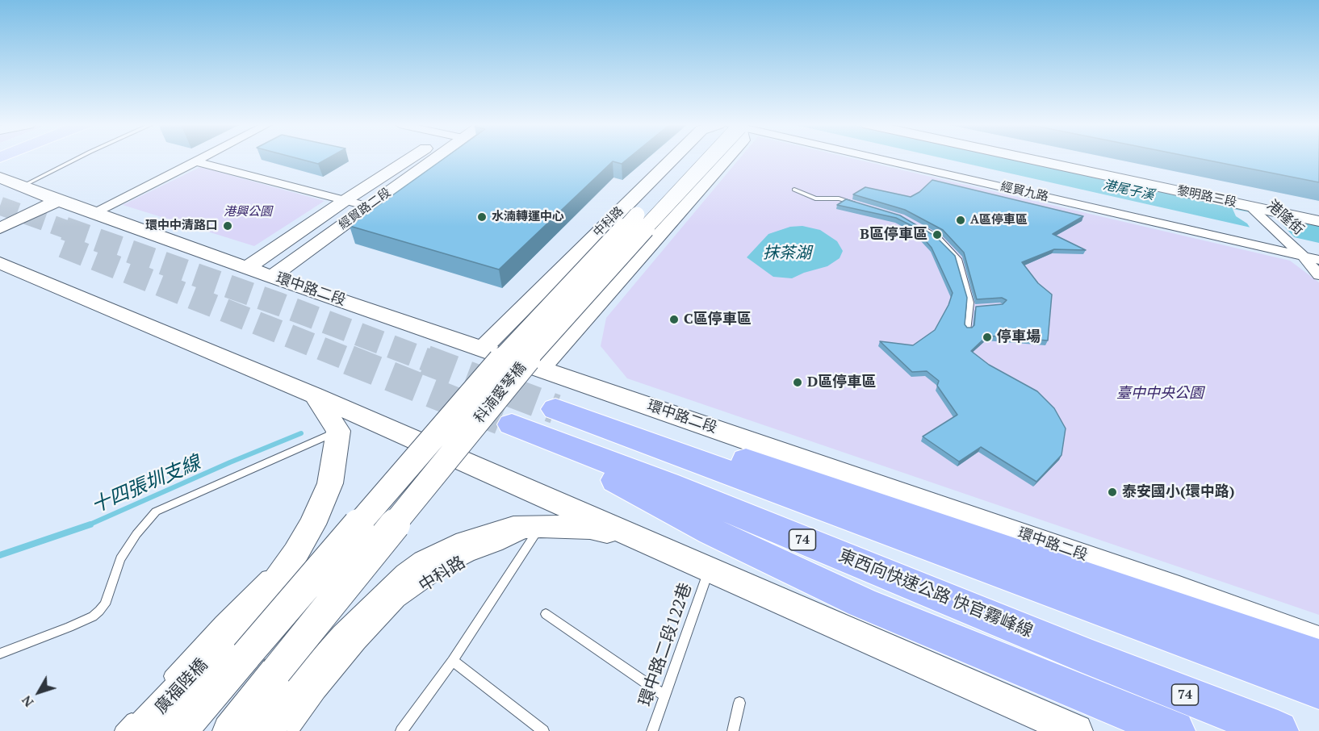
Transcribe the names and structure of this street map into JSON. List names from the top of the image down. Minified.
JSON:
{"streets":{"highway":["74","東西向快速公路 快官霧峰線"],"street":["經貿九路","黎明路三段","經貿路二段","港隆街","中科路","環中路二段","科湳愛琴橋","廣福陸橋"],"lane":["環中路二段122巷"]},"crossings":[["經貿九路","港隆街"],["黎明路三段","港隆街"],["經貿路二段","環中路二段"],["中科路","環中路二段"],["科湳愛琴橋","廣福陸橋"]],"water":["港尾子溪","抹茶湖","十四張圳支線"],"parks":["港興公園","臺中中央公園"],"places":["水湳轉運中心","A區停車區","環中中清路口","B區停車區","C區停車區","停車場","D區停車區","泰安國小(環中路)"],"north":"bottom left"}
